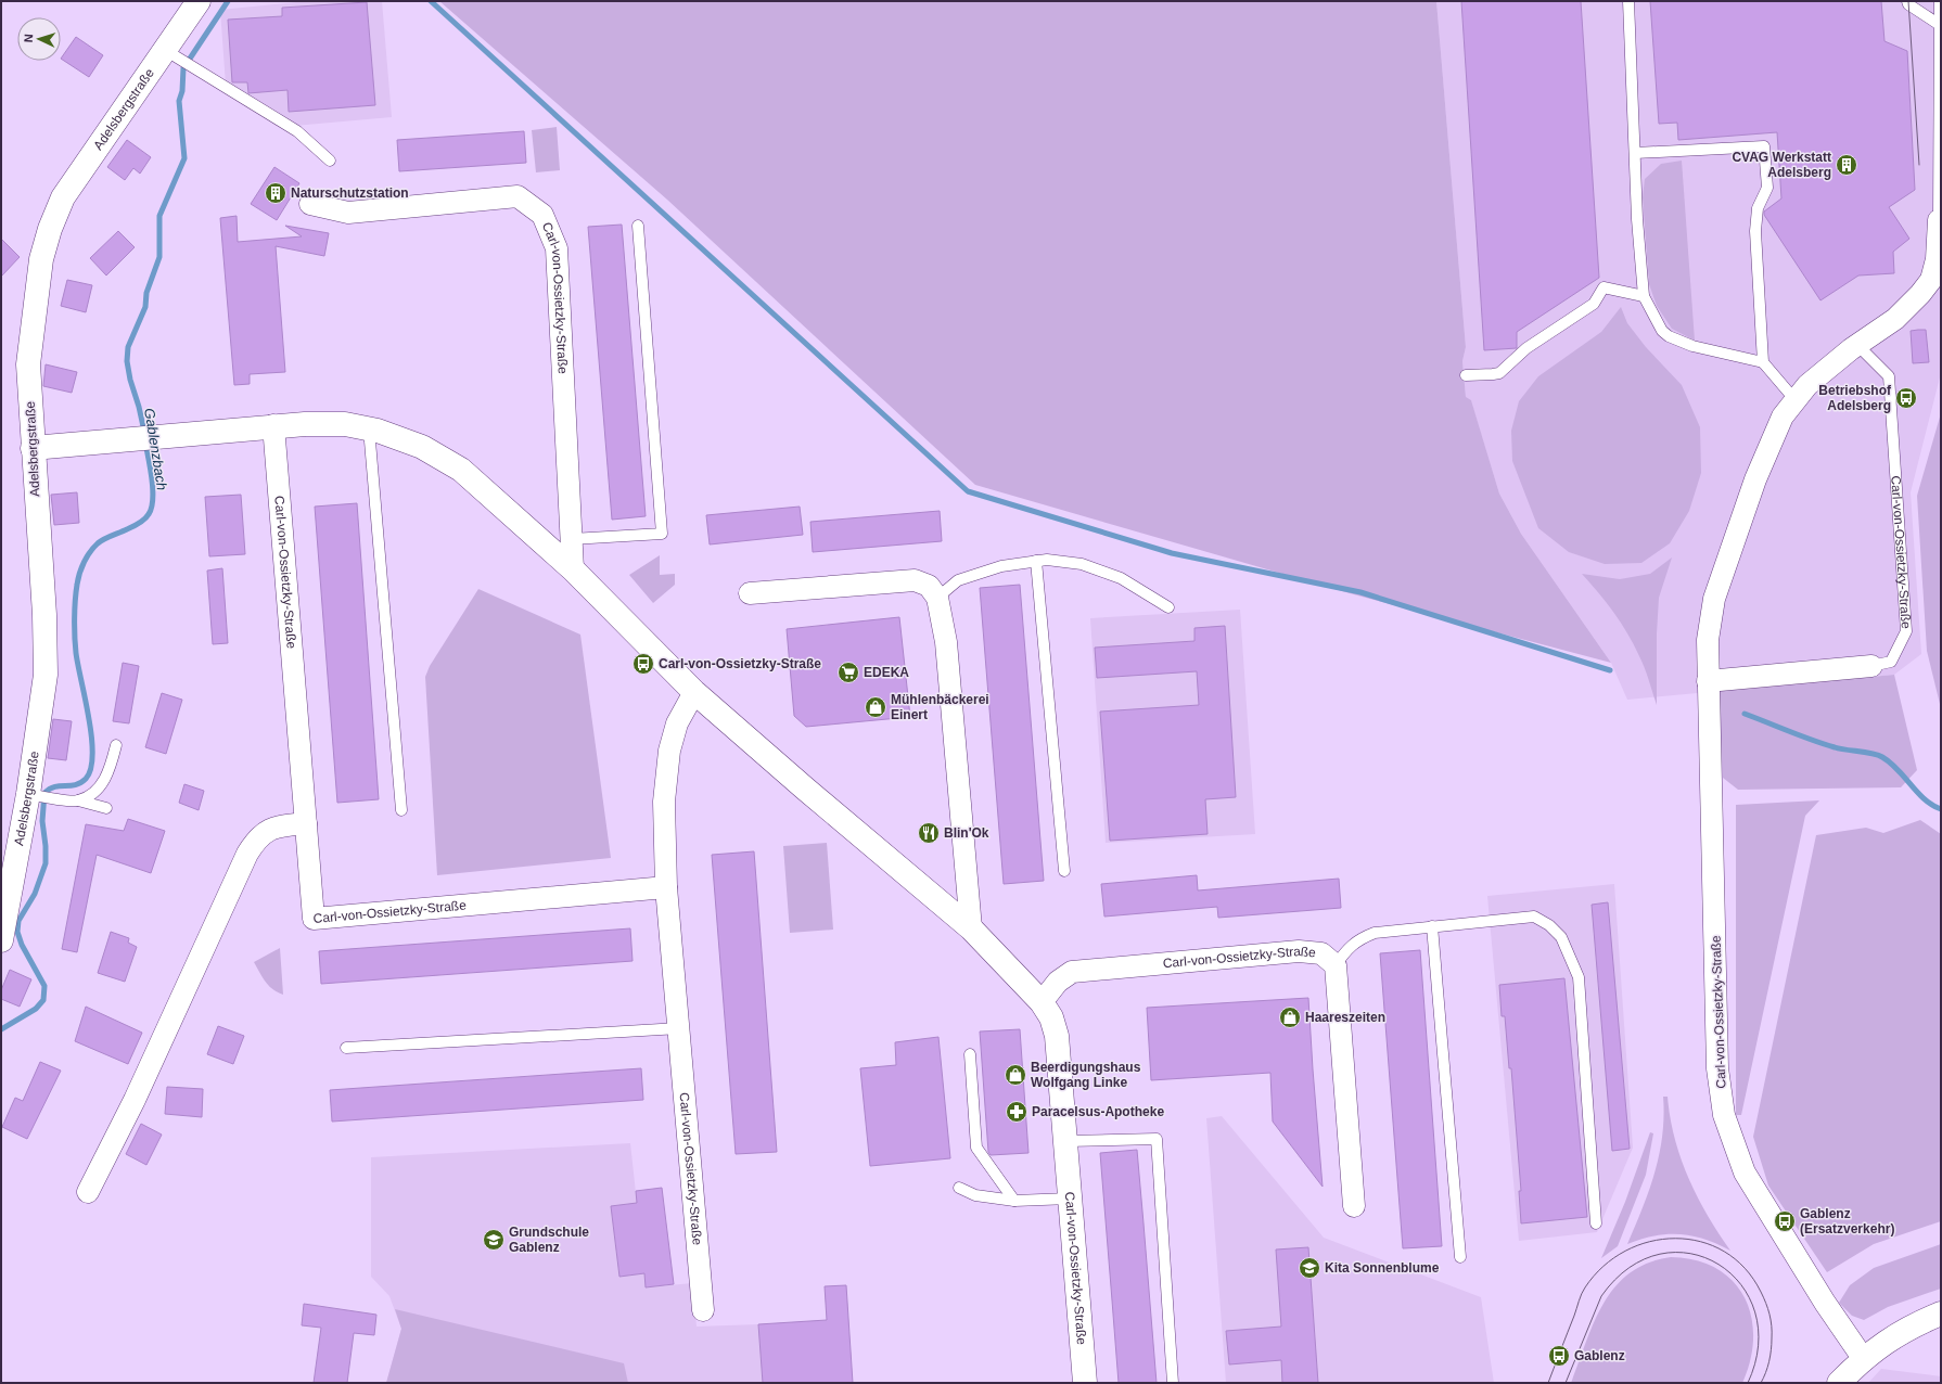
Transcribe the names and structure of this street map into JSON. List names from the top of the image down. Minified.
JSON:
{"streets":{"street":["Adelsbergstraße","Carl-von-Ossietzky-Straße"]},"crossings":[["Adelsbergstraße","Carl-von-Ossietzky-Straße"]],"water":["Gablenzbach"],"places":{"building":["CVAG Werkstatt Adelsberg","Naturschutzstation"],"bus stop":["Betriebshof Adelsberg","Carl-von-Ossietzky-Straße","Gablenz (Ersatzverkehr)","Gablenz"],"supermarket":["EDEKA"],"shop":["Mühlenbäckerei Einert","Haareszeiten","Beerdigungshaus Wolfgang Linke"],"restaurant":["Blin'Ok"],"pharmacy":["Paracelsus-Apotheke"],"school or university":["Grundschule Gablenz","Kita Sonnenblume"]},"north":"left"}
